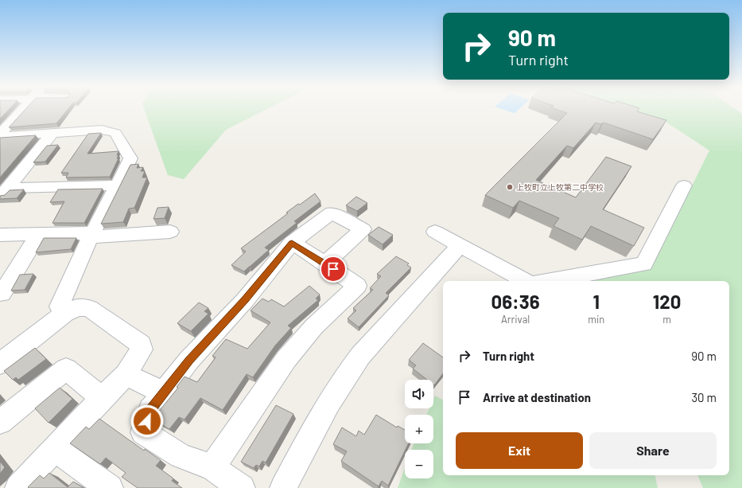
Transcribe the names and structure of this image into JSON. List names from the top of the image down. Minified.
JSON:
{"places":["上牧町立上牧第二中学校"],"page":{"turn":["90 m","Turn right"],"eta":["06:36","Arrival","1","min","120","m"],"list":[{"name":"Turn right","value":"90 m"},{"name":"Arrive at destination","value":"30 m"}],"map_buttons":["+","−"],"buttons":["Exit","Share"]}}
